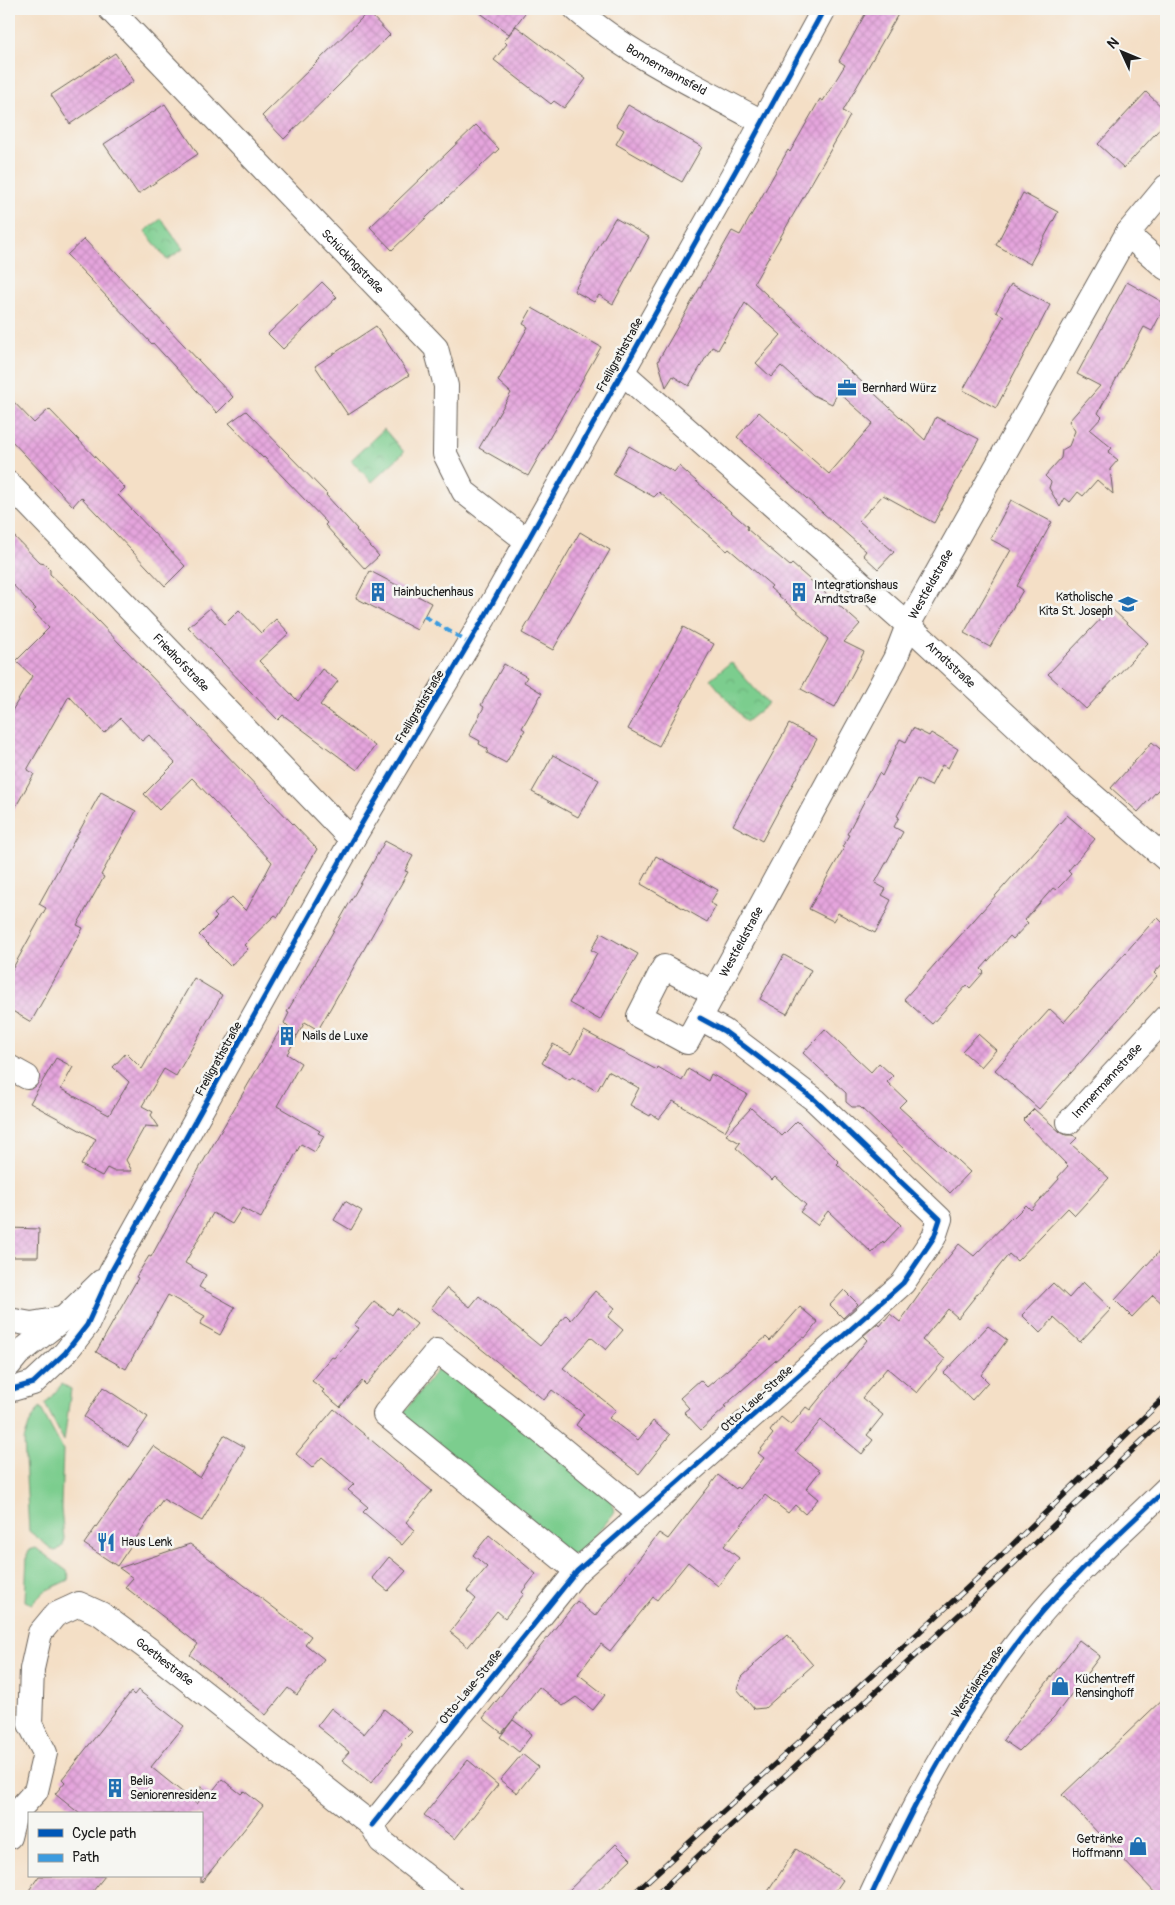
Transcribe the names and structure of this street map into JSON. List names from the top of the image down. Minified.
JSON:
{"streets":{"street":["Bonnermannsfeld","Schückingstraße","Freiligrathstraße","Westfeldstraße","Friedhofstraße","Arndtstraße","Immermannstraße","Otto-Laue-Straße","Goethestraße","Westfalenstraße"]},"crossings":[["Bonnermannsfeld","Freiligrathstraße"],["Schückingstraße","Freiligrathstraße"],["Freiligrathstraße","Friedhofstraße"],["Freiligrathstraße","Arndtstraße"],["Westfeldstraße","Arndtstraße"],["Otto-Laue-Straße","Goethestraße"]],"places":{"office":["Bernhard Würz"],"building":["Hainbuchenhaus","Integrationshaus Arndtstraße","Nails de Luxe","Belia Seniorenresidenz"],"school or university":["Katholische Kita St. Joseph"],"restaurant":["Haus Lenk"],"shop":["Küchentreff Rensinghoff","Getränke Hoffmann"]},"legend":["Cycle path","Path"],"north":"top left"}
